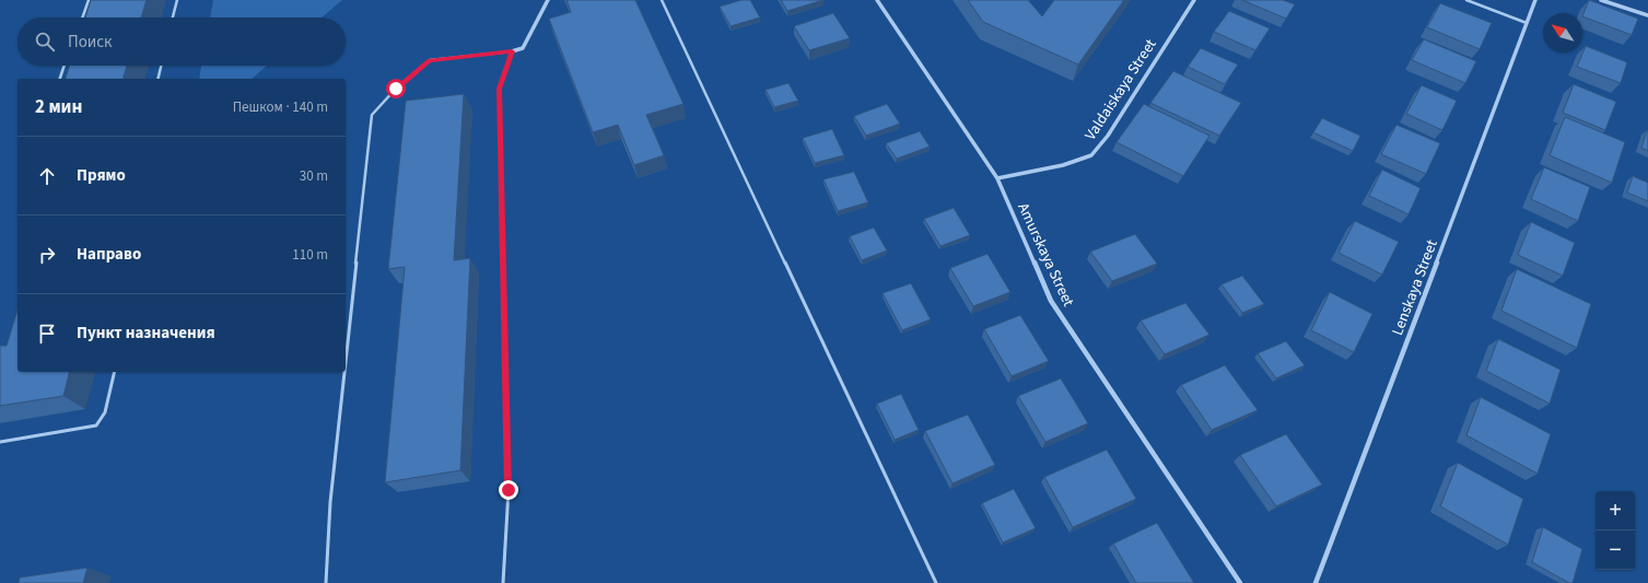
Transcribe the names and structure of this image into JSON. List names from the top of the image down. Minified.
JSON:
{"streets":{"street":["Valdaiskaya Street","Amurskaya Street","Lenskaya Street"]},"crossings":[["Valdaiskaya Street","Amurskaya Street"]],"north":"top left","page":{"search":"Поиск","heading":["2 мин","Пешком · 140 m"],"list":[["Прямо","30 m"],["Направо","110 m"],"Пункт назначения"],"map_buttons":["+","−"]}}
